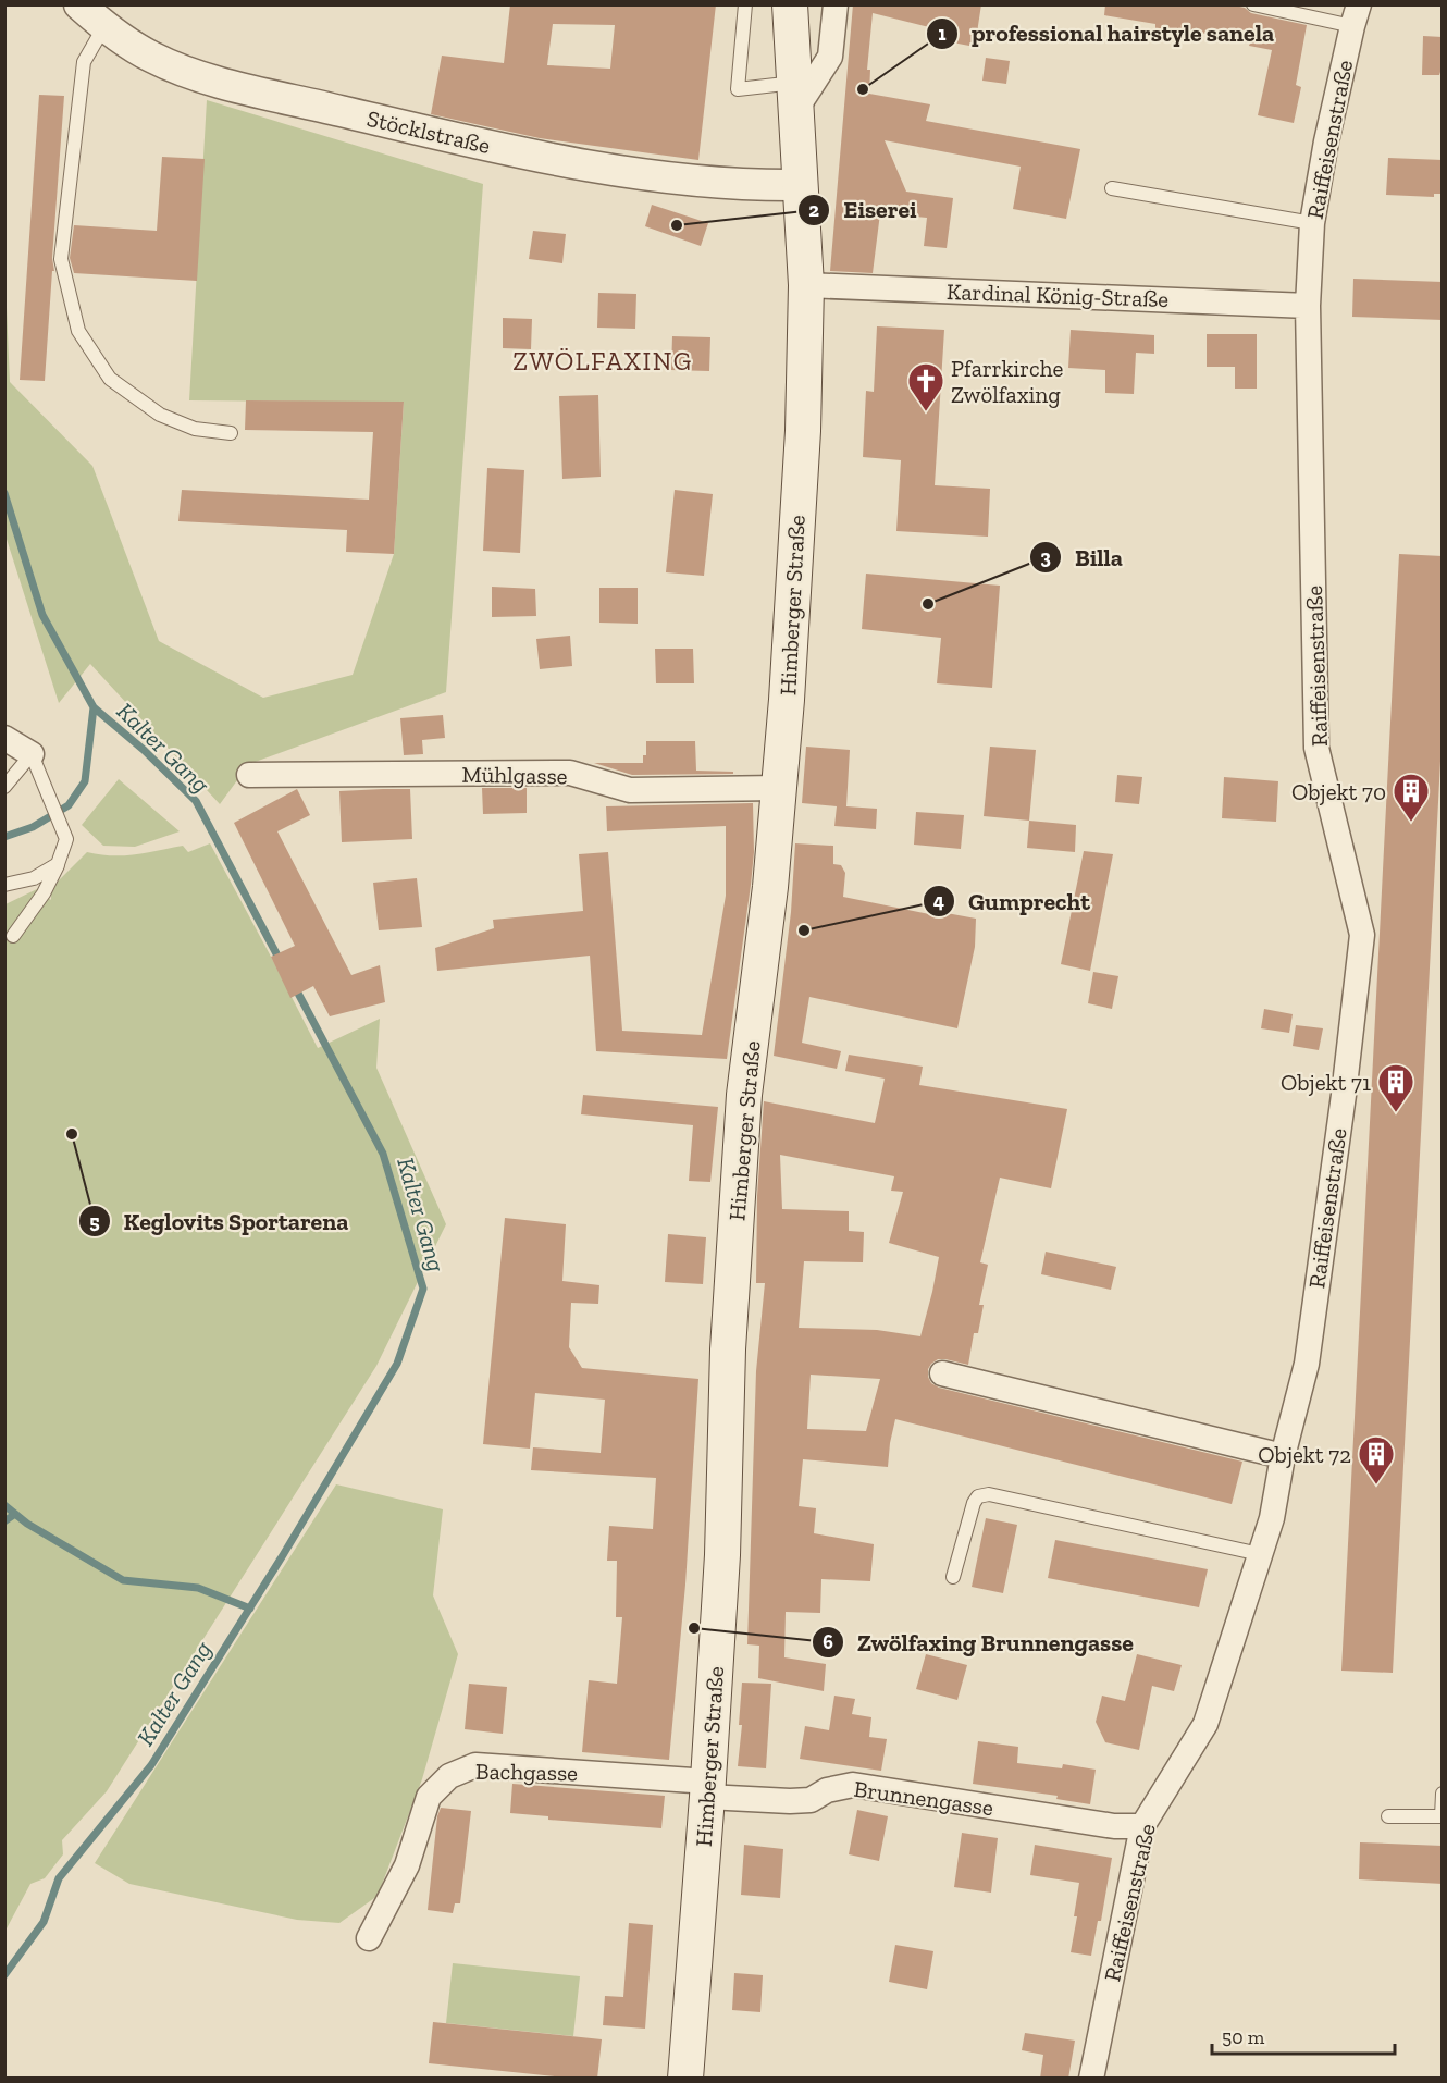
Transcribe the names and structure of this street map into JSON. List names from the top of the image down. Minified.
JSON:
{"streets":{"main road":["Himberger Straße"],"street":["Stöcklstraße","Raiffeisenstraße","Kardinal König-Straße","Mühlgasse","Bachgasse","Brunnengasse"]},"crossings":[["Stöcklstraße","Himberger Straße"],["Raiffeisenstraße","Kardinal König-Straße"],["Raiffeisenstraße","Brunnengasse"],["Kardinal König-Straße","Himberger Straße"],["Himberger Straße","Mühlgasse"],["Himberger Straße","Bachgasse"],["Himberger Straße","Brunnengasse"],["Bachgasse","Brunnengasse"]],"districts":["ZWÖLFAXING"],"water":["Kalter Gang"],"places":{"other":["professional hairstyle sanela","Eiserei","Billa","Gumprecht","Keglovits Sportarena","Zwölfaxing Brunnengasse"],"church":["Pfarrkirche Zwölfaxing"],"building":["Objekt 70","Objekt 71","Objekt 72"]},"scale_bar":"50 m"}
